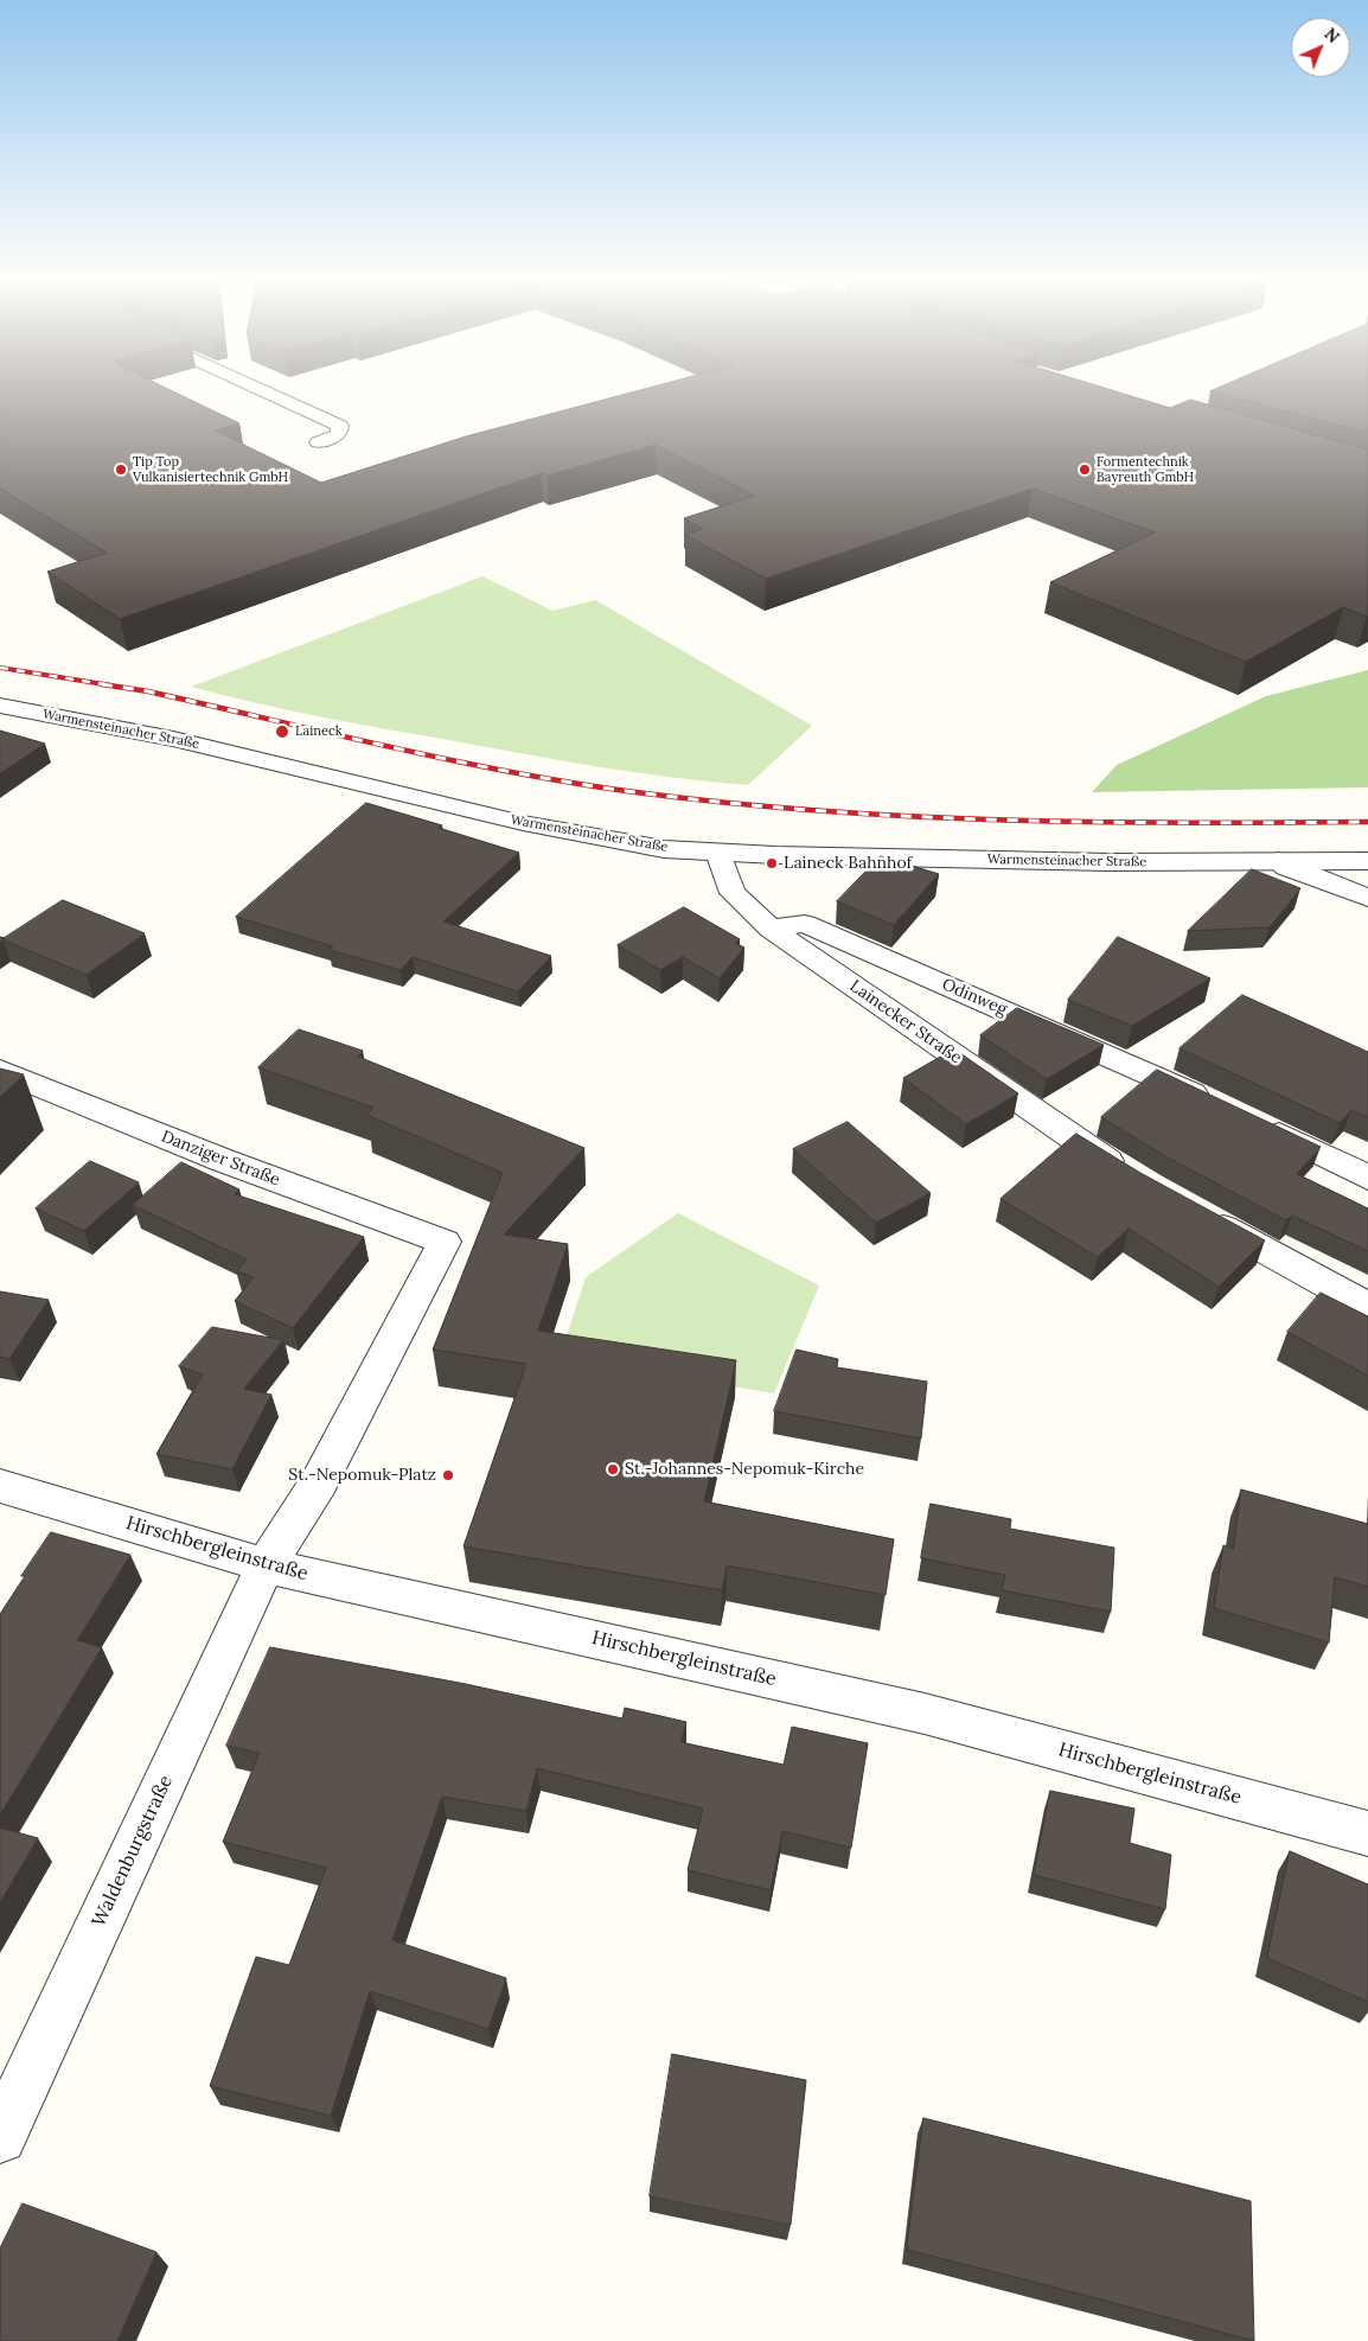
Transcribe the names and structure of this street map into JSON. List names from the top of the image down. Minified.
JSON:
{"streets":{"street":["Warmensteinacher Straße","Odinweg","Lainecker Straße","Danziger Straße","Hirschbergleinstraße","Waldenburgstraße"]},"crossings":[["Warmensteinacher Straße","Lainecker Straße"],["Odinweg","Lainecker Straße"],["Danziger Straße","Hirschbergleinstraße"],["Danziger Straße","Waldenburgstraße"],["Hirschbergleinstraße","Waldenburgstraße"]],"places":["Tip Top Vulkanisiertechnik GmbH","Formentechnik Bayreuth GmbH","Laineck","Laineck Bahnhof","St.-Johannes-Nepomuk-Kirche","St.-Nepomuk-Platz"],"north":"top right"}
